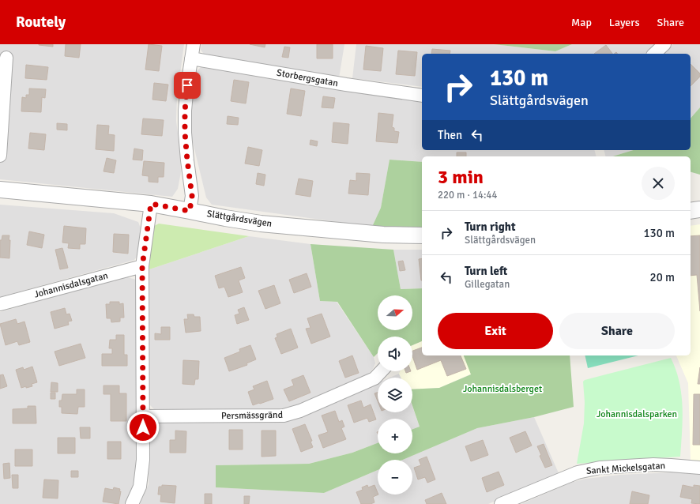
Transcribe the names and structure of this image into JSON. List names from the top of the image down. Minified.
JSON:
{"streets":{"street":["Storbergsgatan","Slättgårdsvägen","Johannisdalsgatan","Persmässgränd","Sankt Mickelsgatan"]},"parks":["Johannisdalsberget","Johannisdalsparken"],"north":"right","page":{"header":"Routely","nav":["Map","Layers","Share"],"turn":["130 m","Slättgårdsvägen"],"then":"Then","heading":["3 min","220 m · 14:44"],"list":[{"name":"Turn right","note":"Slättgårdsvägen","value":"130 m"},{"name":"Turn left","note":"Gillegatan","value":"20 m"}],"map_buttons":["+","−"],"buttons":["Exit","Share"]}}
